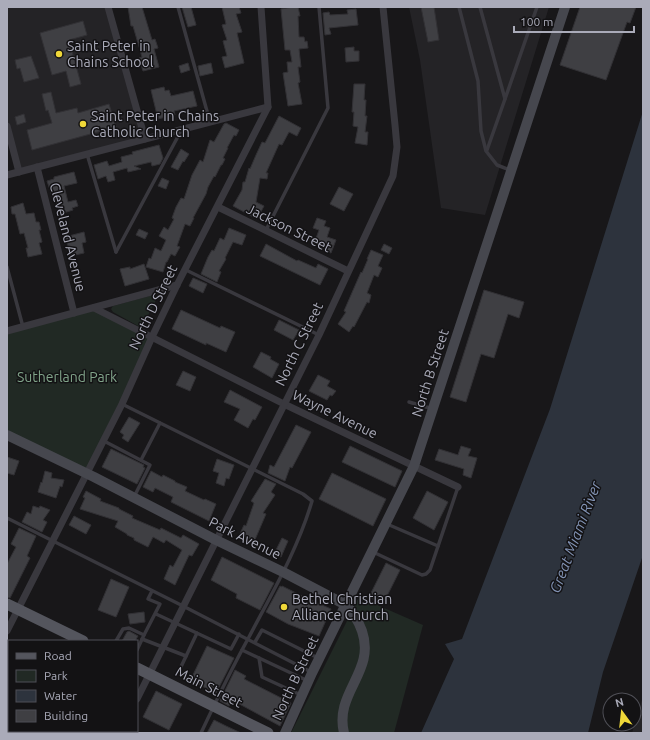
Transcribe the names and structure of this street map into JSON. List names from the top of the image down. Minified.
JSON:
{"streets":{"main road":["North B Street","Park Avenue","Main Street"],"street":["Jackson Street","Cleveland Avenue","North D Street","North C Street","Wayne Avenue"]},"crossings":[["Jackson Street","North D Street"],["Jackson Street","North C Street"],["North D Street","Wayne Avenue"],["North D Street","Park Avenue"],["North C Street","Wayne Avenue"],["North C Street","Park Avenue"],["North C Street","Main Street"],["North B Street","Wayne Avenue"],["North B Street","Park Avenue"]],"water":["Great Miami River"],"parks":["Sutherland Park"],"places":["Saint Peter in Chains School","Saint Peter in Chains Catholic Church","Bethel Christian Alliance Church"],"legend":["Road","Park","Water","Building"],"scale_bar":"100 m","north":"top"}
